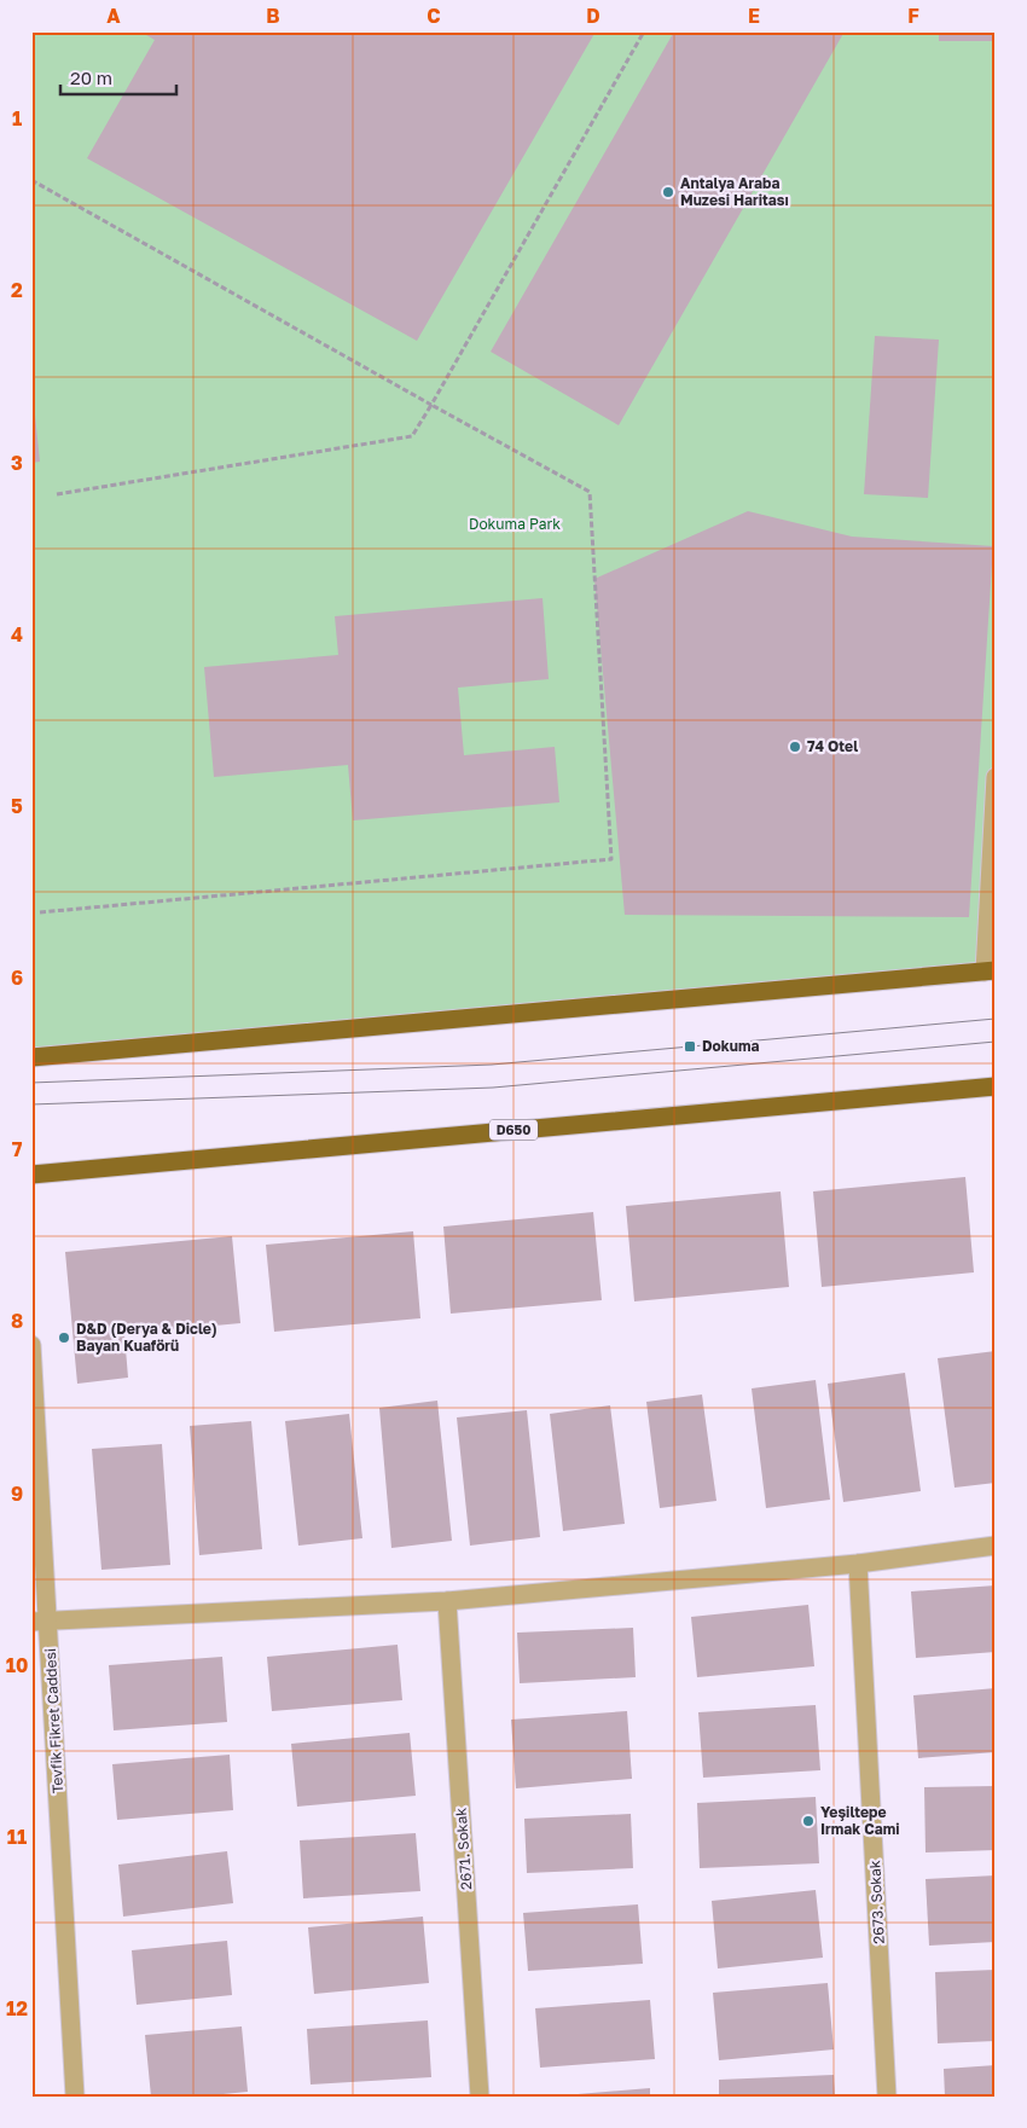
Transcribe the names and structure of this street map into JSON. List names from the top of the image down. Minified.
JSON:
{"streets":{"highway":["D650"],"street":["Tevfik Fikret Caddesi","2671. Sokak","2673. Sokak"]},"parks":["Dokuma Park"],"places":{"other":["Antalya Araba Muzesi Haritası","74 Otel","D&D (Derya & Dicle) Bayan Kuaförü","Yeşiltepe Irmak Cami"],"transit":["Dokuma"]},"scale_bar":"20 m","grid":{"columns":["A","B","C","D","E","F"],"rows":["1","2","3","4","5","6","7","8","9","10","11","12"]}}
